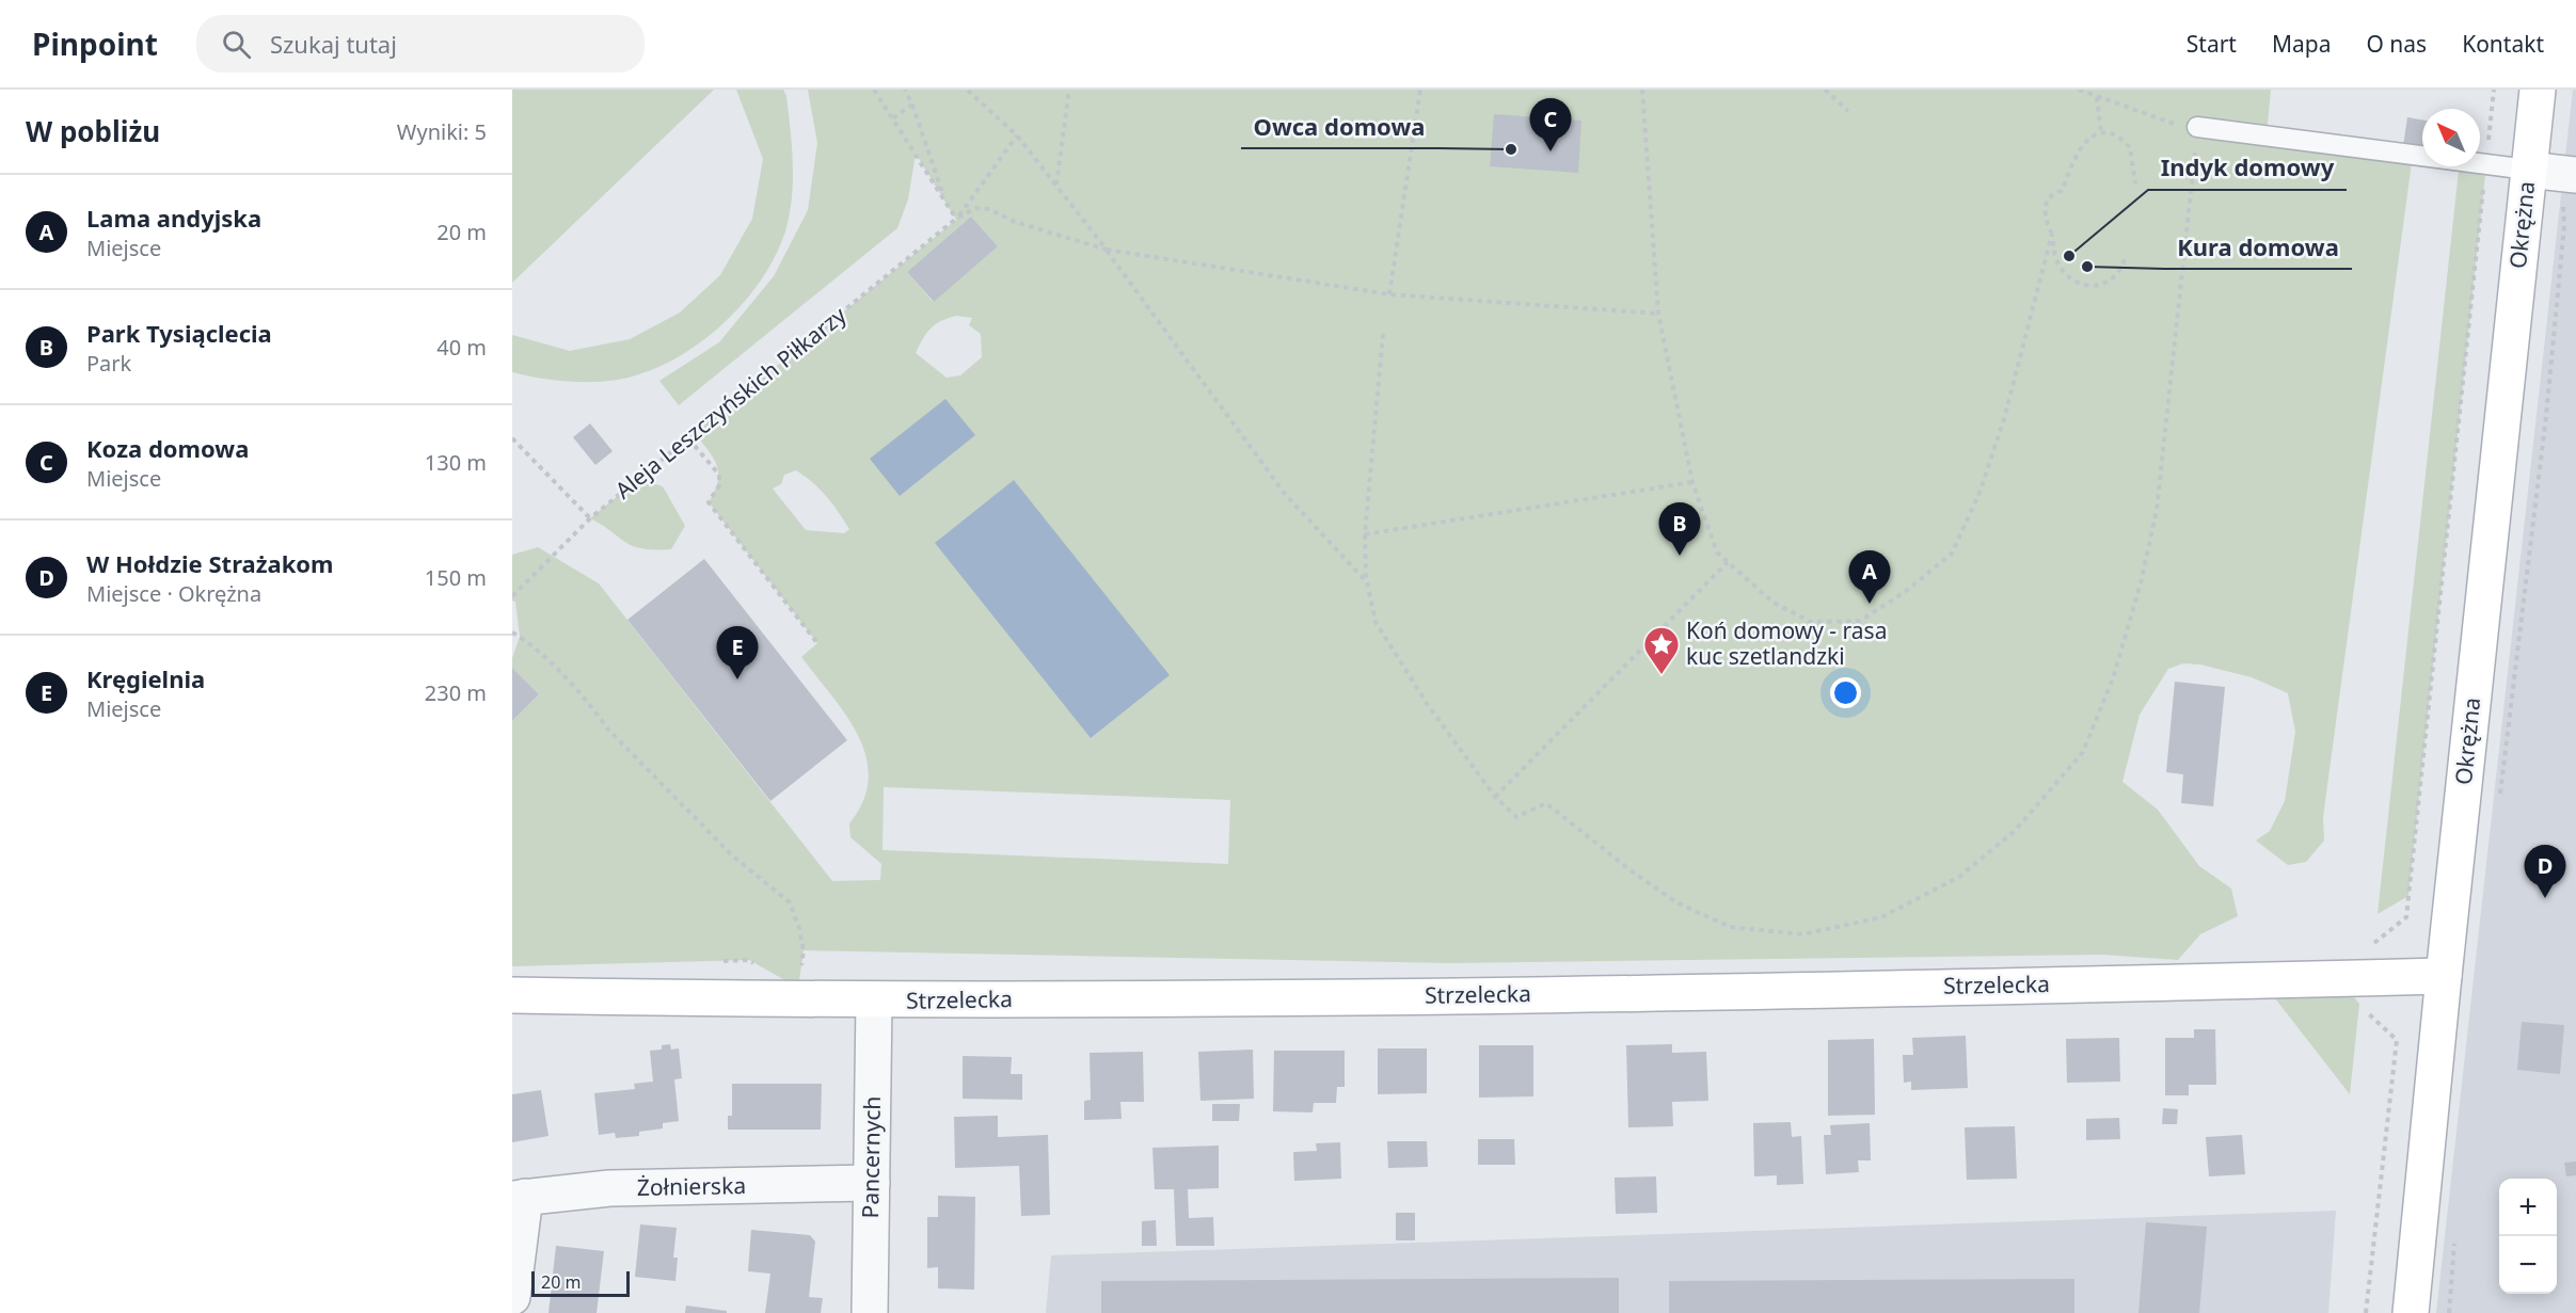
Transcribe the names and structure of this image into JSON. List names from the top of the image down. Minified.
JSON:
{"streets":{"street":["Okrężna","Strzelecka","Pancernych","Żołnierska"],"path":["Aleja Leszczyńskich Piłkarzy"]},"crossings":[["Okrężna","Strzelecka"],["Strzelecka","Pancernych"],["Pancernych","Żołnierska"]],"places":{"other":["Owca domowa","Indyk domowy","Kura domowa"],"place":["Koń domowy - rasa kuc szetlandzki"]},"scale_bar":"20 m","north":"top left","page":{"header":"Pinpoint","search":"Szukaj tutaj","nav":["Start","Mapa","O nas","Kontakt"],"heading":["W pobliżu","Wyniki: 5"],"pins":["C","B","A","E","D"],"list":[{"mark":"A","name":"Lama andyjska","note":"Miejsce","value":"20 m"},{"mark":"B","name":"Park Tysiąclecia","note":"Park","value":"40 m"},{"mark":"C","name":"Koza domowa","note":"Miejsce","value":"130 m"},{"mark":"D","name":"W Hołdzie Strażakom","note":"Miejsce · Okrężna","value":"150 m"},{"mark":"E","name":"Kręgielnia","note":"Miejsce","value":"230 m"}],"map_buttons":["+","−"],"scale":"20 m"}}
